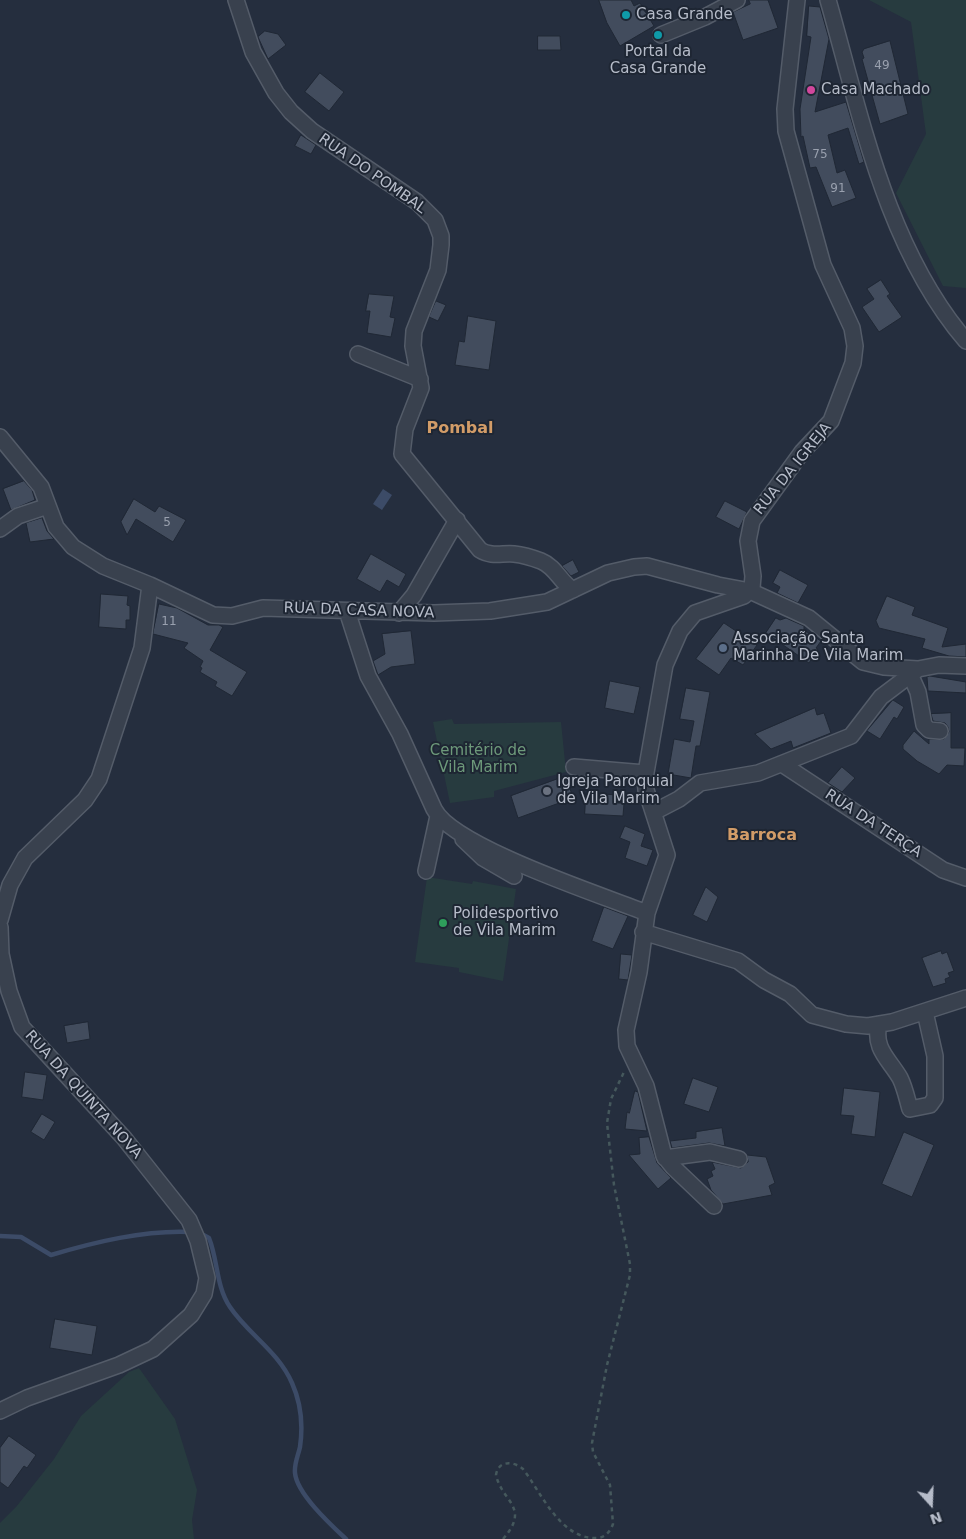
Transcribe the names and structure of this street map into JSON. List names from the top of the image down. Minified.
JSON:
{"streets":{"street":["RUA DO POMBAL","RUA DA IGREJA","RUA DA CASA NOVA","RUA DA TERÇA","RUA DA QUINTA NOVA"]},"crossings":[["RUA DO POMBAL","RUA DA CASA NOVA"]],"districts":["Pombal","Barroca"],"parks":["Cemitério de Vila Marim"],"places":["Casa Grande","Portal da Casa Grande","Casa Machado","Associação Santa Marinha De Vila Marim","Igreja Paroquial de Vila Marim","Polidesportivo de Vila Marim"],"house_numbers":["49","75","91","5","11"],"north":"bottom"}
